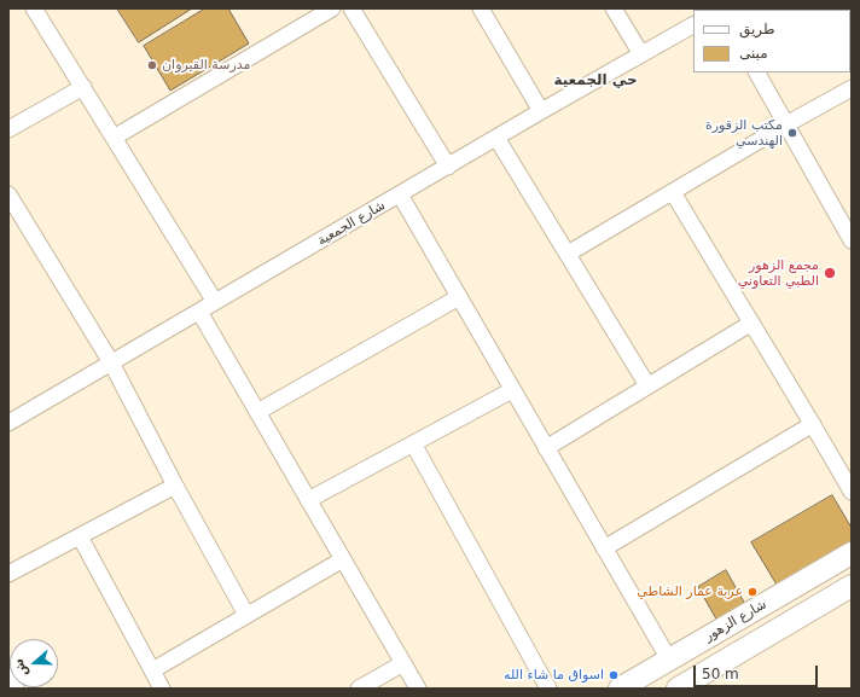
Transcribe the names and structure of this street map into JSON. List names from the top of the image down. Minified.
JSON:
{"streets":{"main road":["شارع الزهور"],"street":["شارع الجمعية"]},"districts":["حي الجمعية"],"places":["مدرسة القيروان","مكتب الزقورة الهندسي","مجمع الزهور الطبي التعاوني","عربة عمار الشاطي","اسواق ما شاء الله"],"legend":["طريق","مبنى"],"scale_bar":"50 m","north":"left"}
